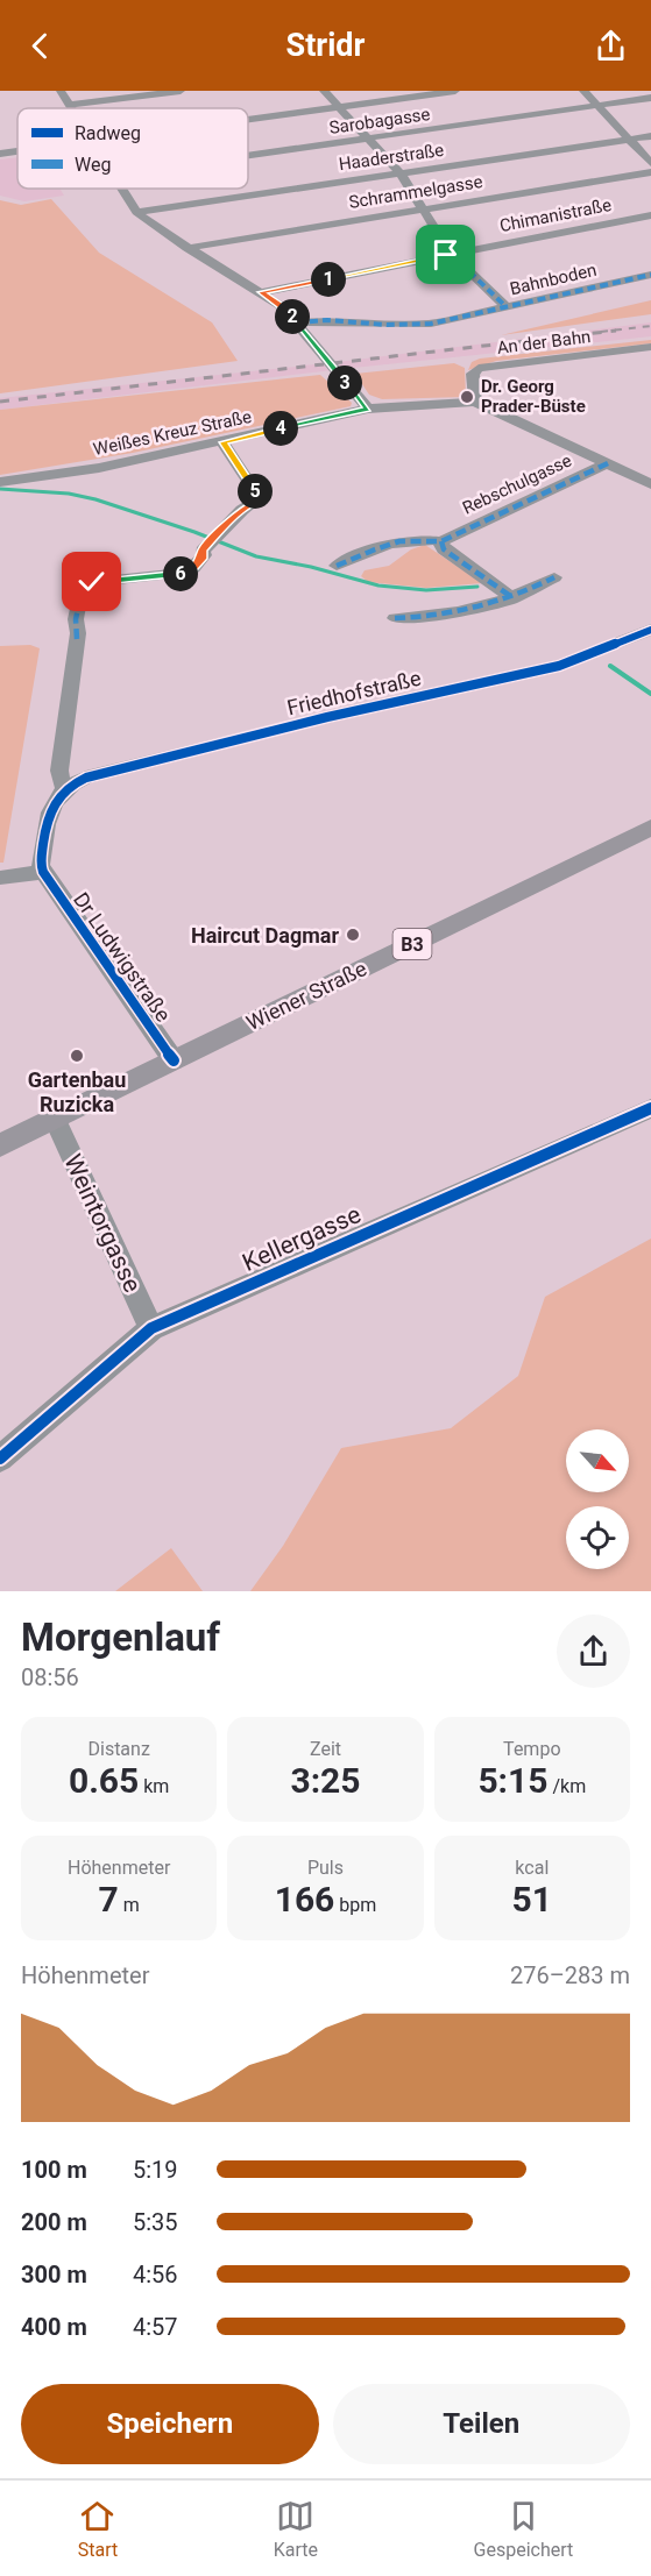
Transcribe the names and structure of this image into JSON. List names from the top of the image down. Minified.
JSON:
{"streets":{"main road":["B3","Wiener Straße"],"street":["Sarobagasse","Haaderstraße","Schrammelgasse","Chimanistraße","Bahnboden","An der Bahn","Weißes Kreuz Straße","Rebschulgasse","Friedhofstraße","Dr Ludwigstraße","Weintorgasse","Kellergasse"]},"crossings":[["An der Bahn","Weißes Kreuz Straße"],["Dr Ludwigstraße","Wiener Straße"],["Wiener Straße","Weintorgasse"],["Weintorgasse","Kellergasse"]],"places":["Dr. Georg Prader-Büste","Haircut Dagmar","Gartenbau Ruzicka"],"legend":["Radweg","Weg"],"north":"bottom right","page":{"header":"Stridr","pins":["1","2","3","4","5","6"],"heading":["Morgenlauf","08:56"],"stats":[["Distanz","0.65 km"],["Zeit","3:25"],["Tempo","5:15 /km"],["Höhenmeter","7 m"],["Puls","166 bpm"],["kcal","51"]],"chart":["Höhenmeter","276–283 m"],"list":[{"name":"100 m","note":"5:19"},{"name":"200 m","note":"5:35"},{"name":"300 m","note":"4:56"},{"name":"400 m","note":"4:57"}],"buttons":["Speichern","Teilen"],"tabs":["Start","Karte","Gespeichert"]}}
